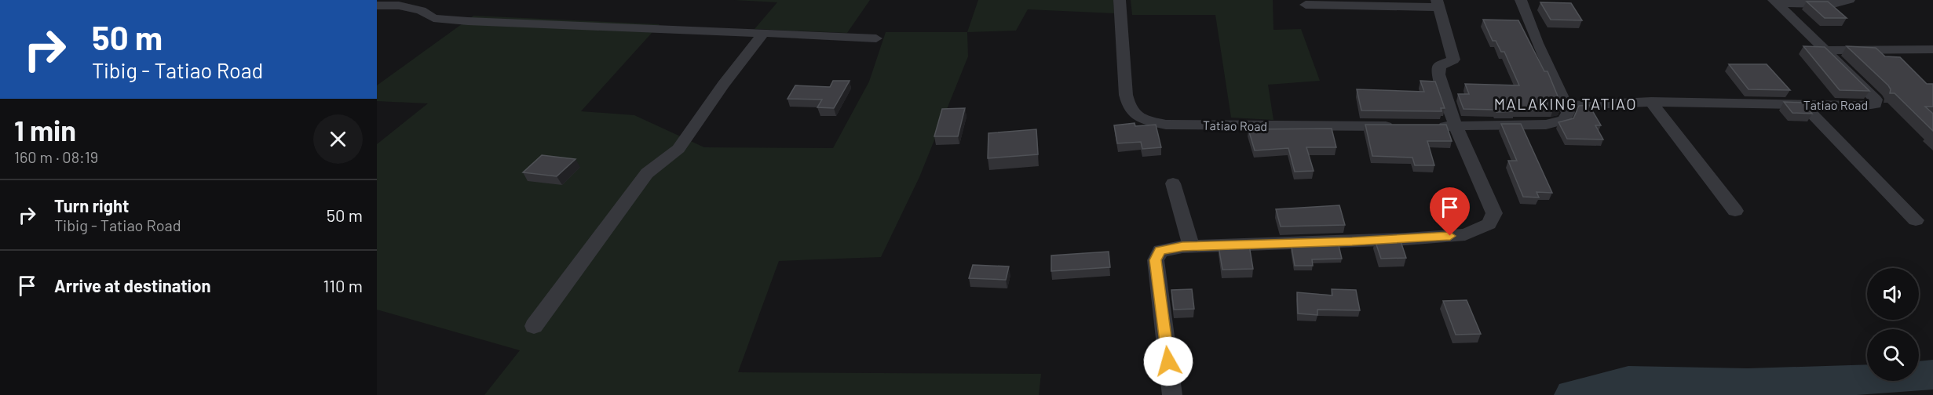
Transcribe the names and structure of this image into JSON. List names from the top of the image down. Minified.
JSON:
{"streets":{"street":["Tatiao Road"]},"districts":["MALAKING TATIAO"],"page":{"turn":["50 m","Tibig - Tatiao Road"],"heading":["1 min","160 m · 08:19"],"list":[{"name":"Turn right","note":"Tibig - Tatiao Road","value":"50 m"},{"name":"Arrive at destination","value":"110 m"}]}}
